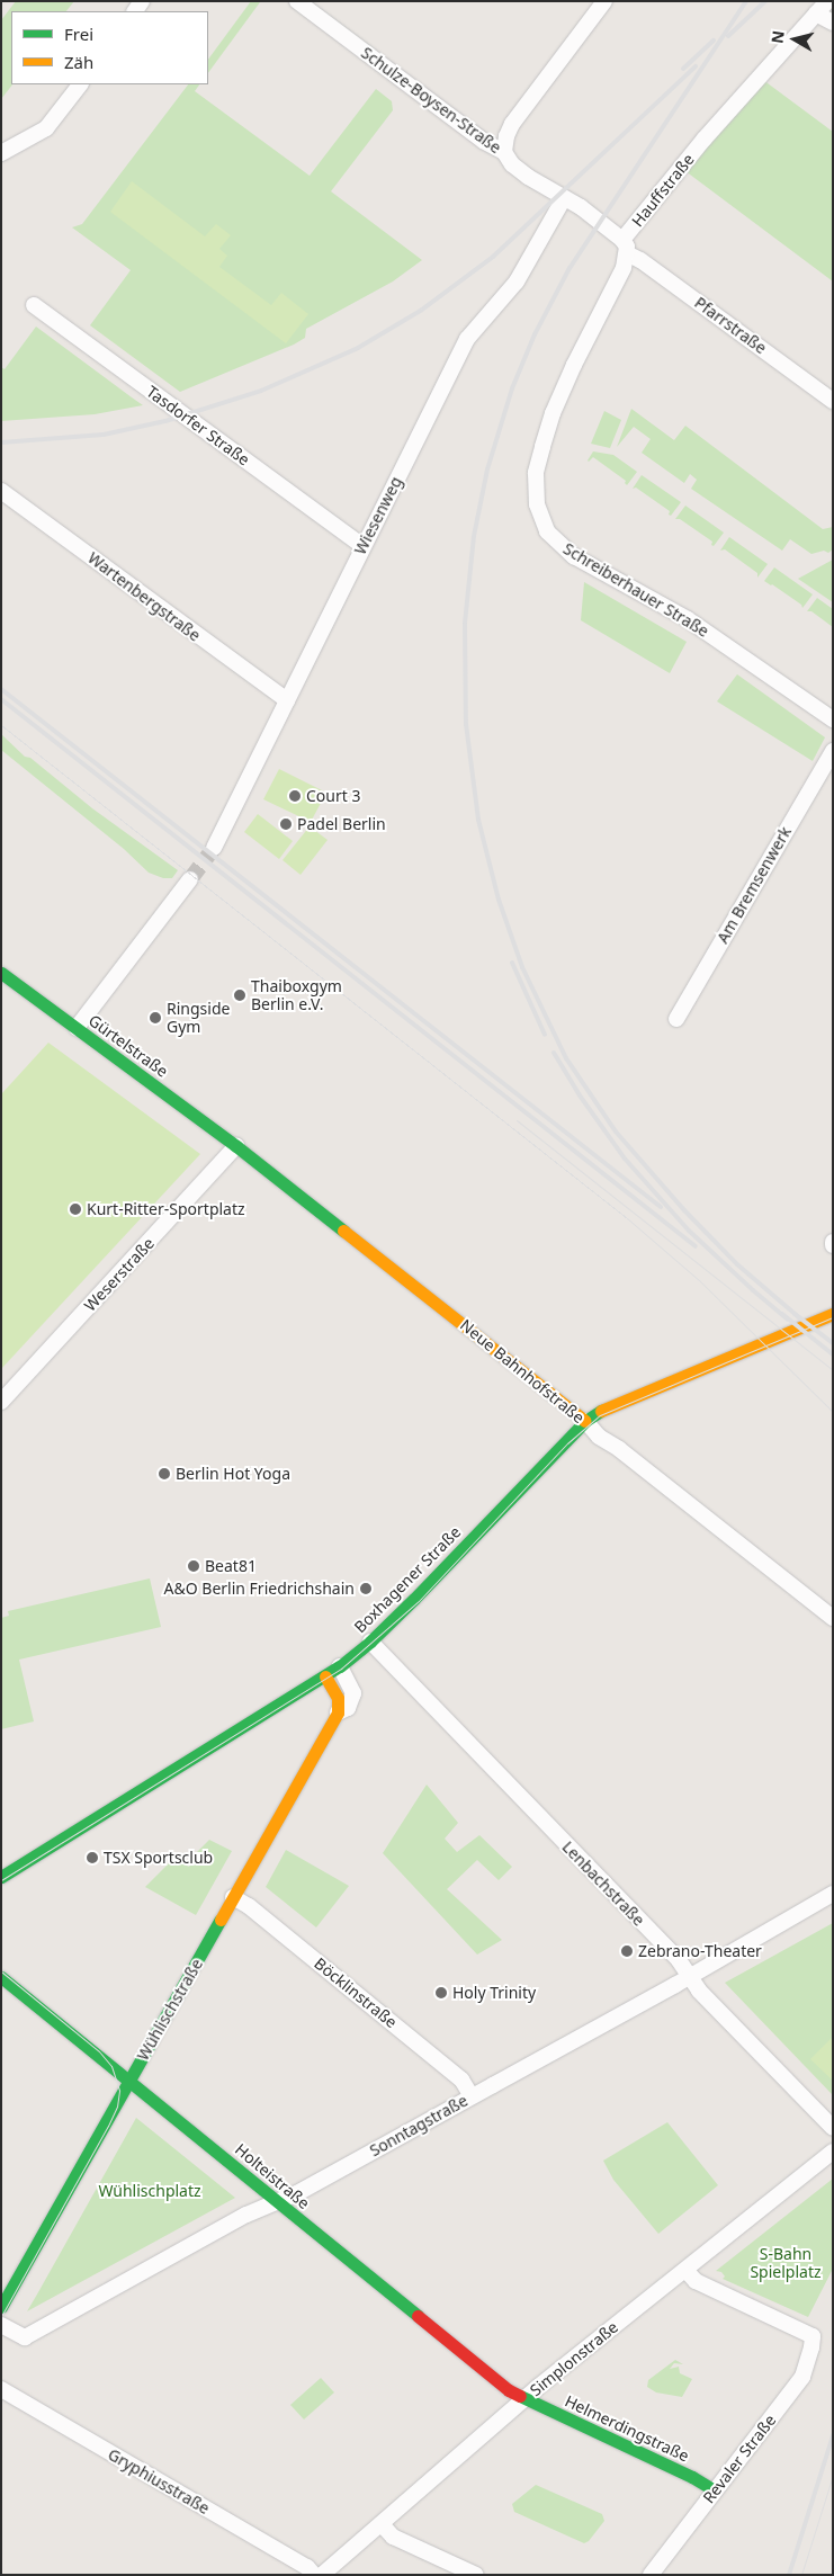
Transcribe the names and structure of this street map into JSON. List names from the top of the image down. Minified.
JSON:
{"streets":{"street":["Schulze-Boysen-Straße","Hauffstraße","Pfarrstraße","Tasdorfer Straße","Wiesenweg","Schreiberhauer Straße","Wartenbergstraße","Am Bremsenwerk","Gürtelstraße","Weserstraße","Neue Bahnhofstraße","Boxhagener Straße","Lenbachstraße","Böcklinstraße","Wühlischstraße","Sonntagstraße","Holteistraße","Simplonstraße","Helmerdingstraße","Revaler Straße","Gryphiusstraße"]},"crossings":[["Schulze-Boysen-Straße","Pfarrstraße"],["Schulze-Boysen-Straße","Wiesenweg"],["Hauffstraße","Pfarrstraße"],["Hauffstraße","Schreiberhauer Straße"],["Pfarrstraße","Wiesenweg"],["Tasdorfer Straße","Wiesenweg"],["Wiesenweg","Wartenbergstraße"],["Gürtelstraße","Weserstraße"],["Gürtelstraße","Neue Bahnhofstraße"],["Weserstraße","Neue Bahnhofstraße"],["Neue Bahnhofstraße","Boxhagener Straße"],["Boxhagener Straße","Lenbachstraße"],["Boxhagener Straße","Wühlischstraße"],["Lenbachstraße","Sonntagstraße"],["Böcklinstraße","Wühlischstraße"],["Böcklinstraße","Sonntagstraße"],["Wühlischstraße","Holteistraße"],["Sonntagstraße","Holteistraße"],["Holteistraße","Simplonstraße"],["Holteistraße","Helmerdingstraße"],["Simplonstraße","Helmerdingstraße"],["Simplonstraße","Revaler Straße"],["Helmerdingstraße","Revaler Straße"]],"parks":["Wühlischplatz","S-Bahn Spielplatz"],"places":["Court 3","Padel Berlin","Thaiboxgym Berlin e.V.","Ringside Gym","Kurt-Ritter-Sportplatz","Berlin Hot Yoga","Beat81","A&O Berlin Friedrichshain","TSX Sportsclub","Zebrano-Theater","Holy Trinity"],"legend":["Frei","Zäh"],"north":"left"}
